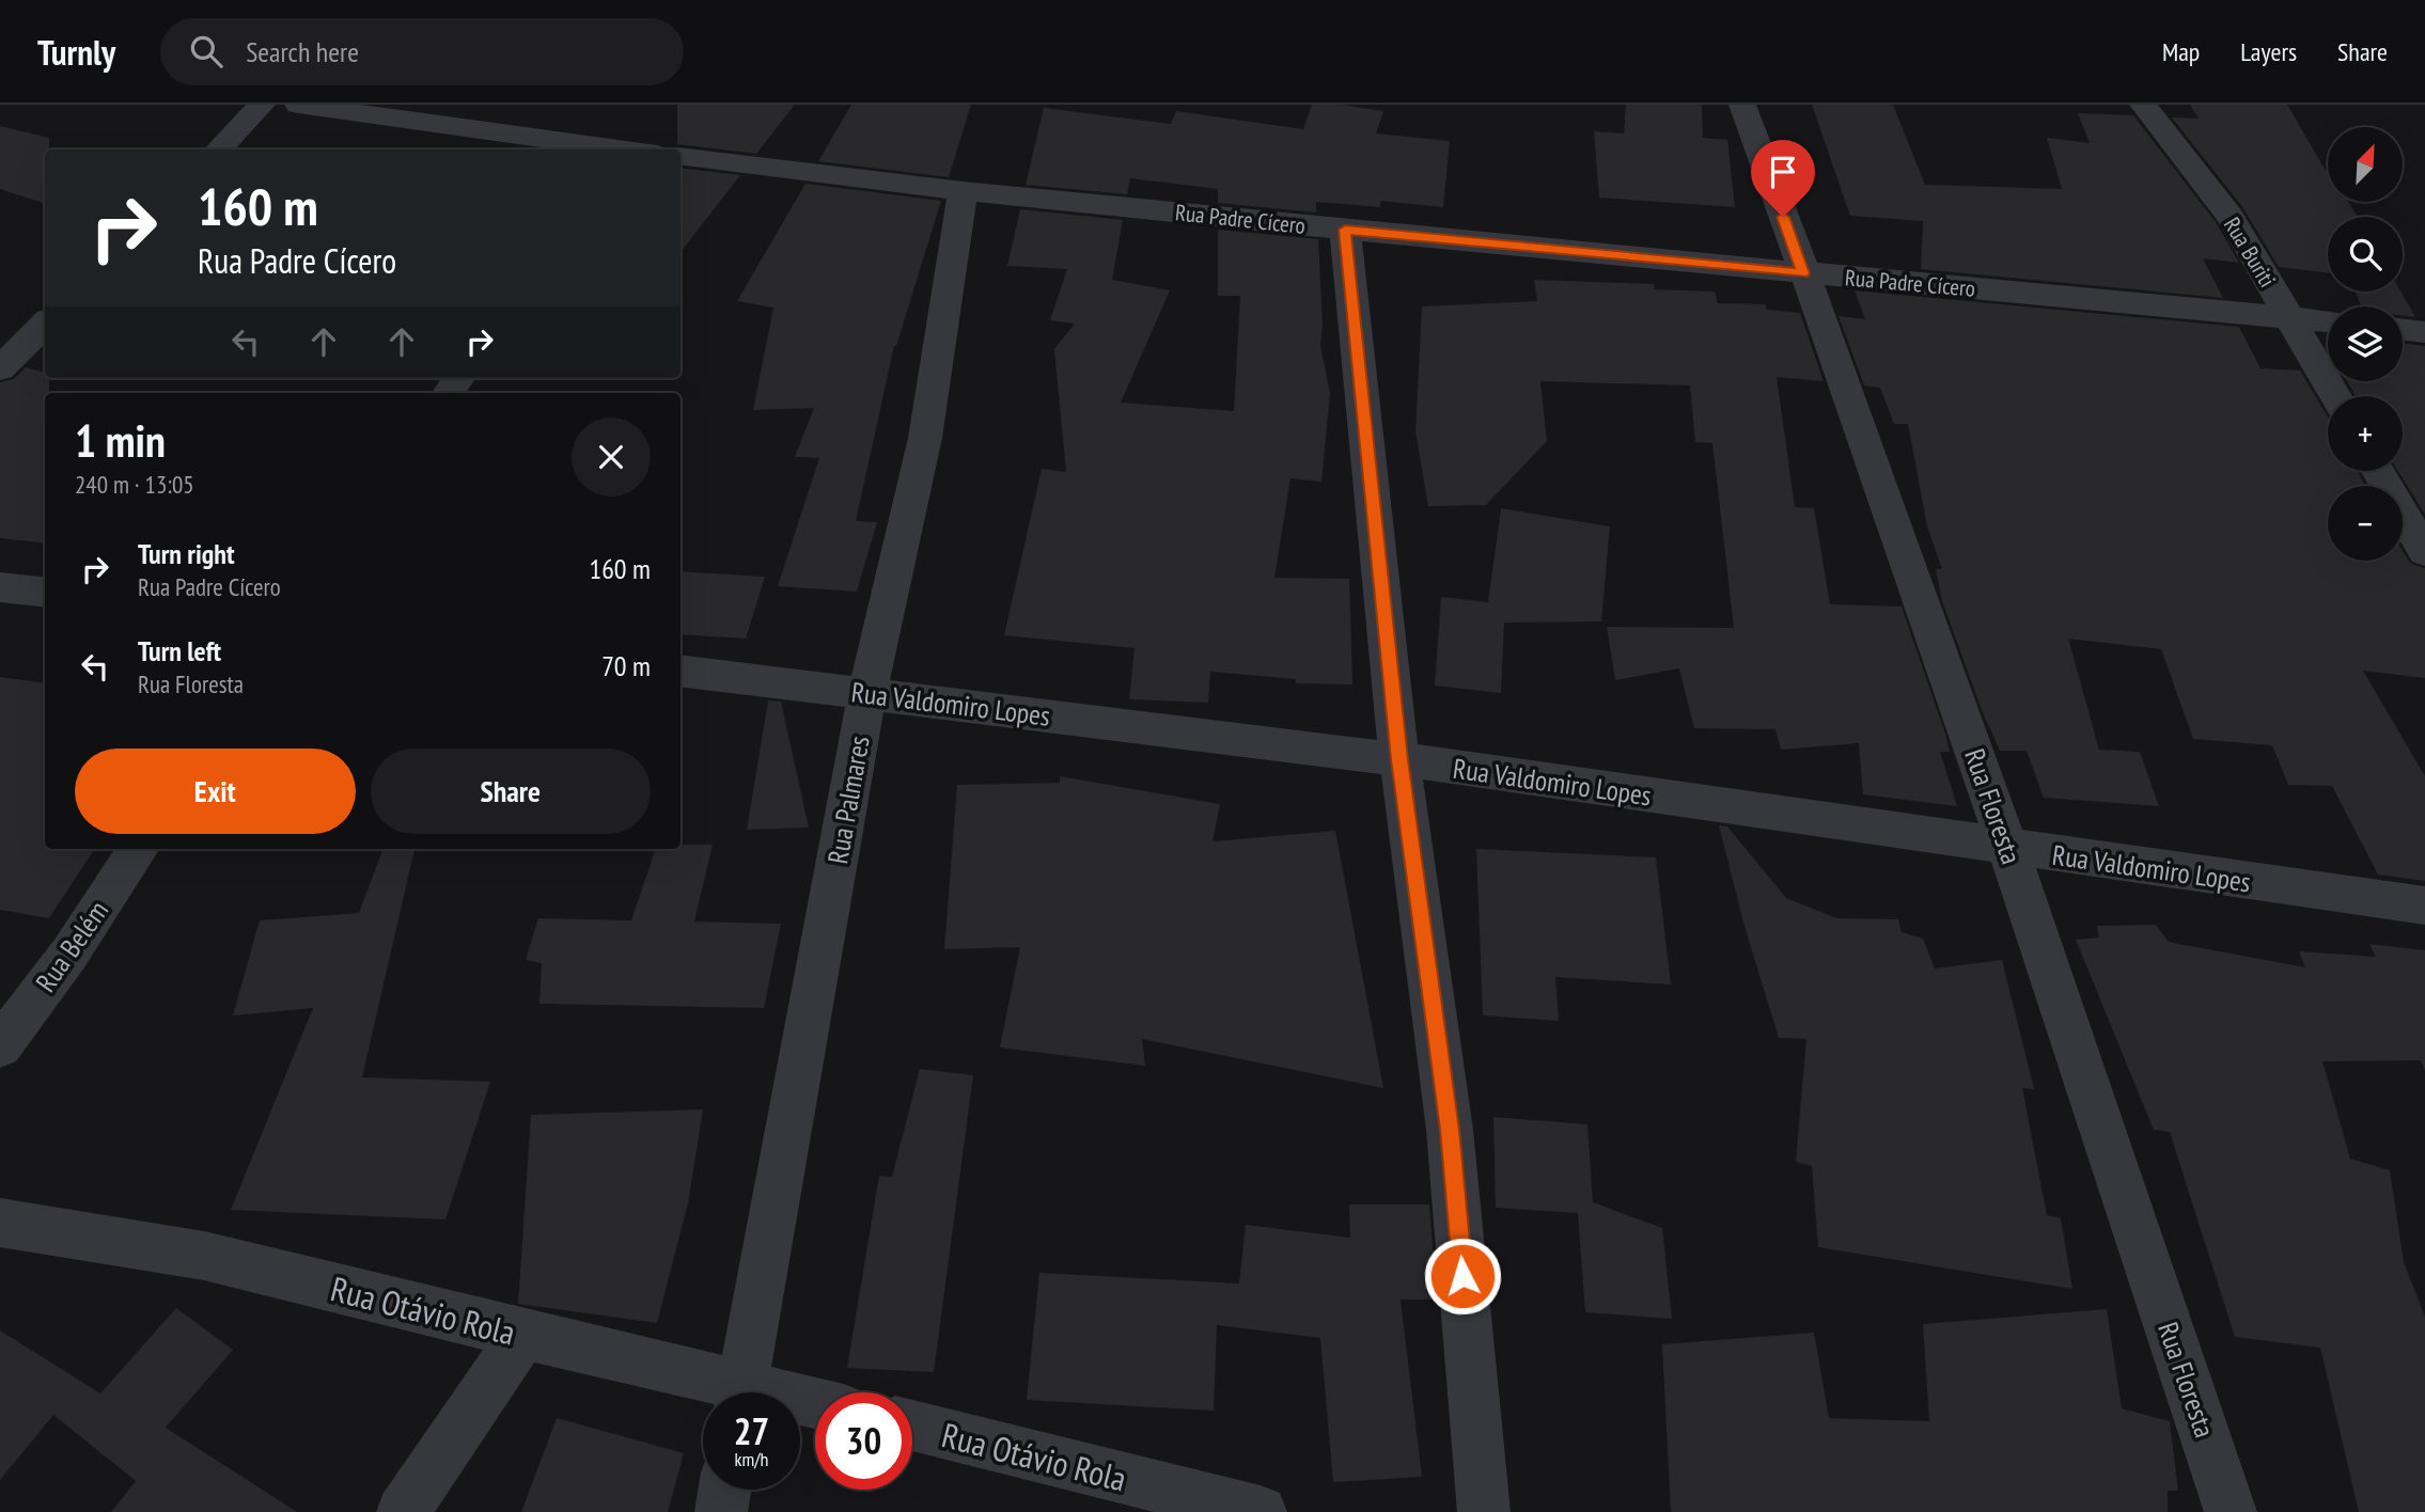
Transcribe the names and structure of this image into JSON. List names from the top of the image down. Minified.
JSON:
{"streets":{"street":["Rua Padre Cícero","Rua Buriti","Rua Valdomiro Lopes","Rua Palmares","Rua Floresta","Rua Belém","Rua Otávio Rola"]},"crossings":[["Rua Padre Cícero","Rua Buriti"],["Rua Padre Cícero","Rua Palmares"],["Rua Padre Cícero","Rua Floresta"],["Rua Valdomiro Lopes","Rua Palmares"],["Rua Valdomiro Lopes","Rua Floresta"]],"north":"top right","page":{"header":"Turnly","search":"Search here","nav":["Map","Layers","Share"],"map_buttons":["+","−"],"turn":["160 m","Rua Padre Cícero"],"heading":["1 min","240 m · 13:05"],"list":[{"name":"Turn right","note":"Rua Padre Cícero","value":"160 m"},{"name":"Turn left","note":"Rua Floresta","value":"70 m"}],"buttons":["Exit","Share"],"speed":"27 km/h","limit":"30"}}
